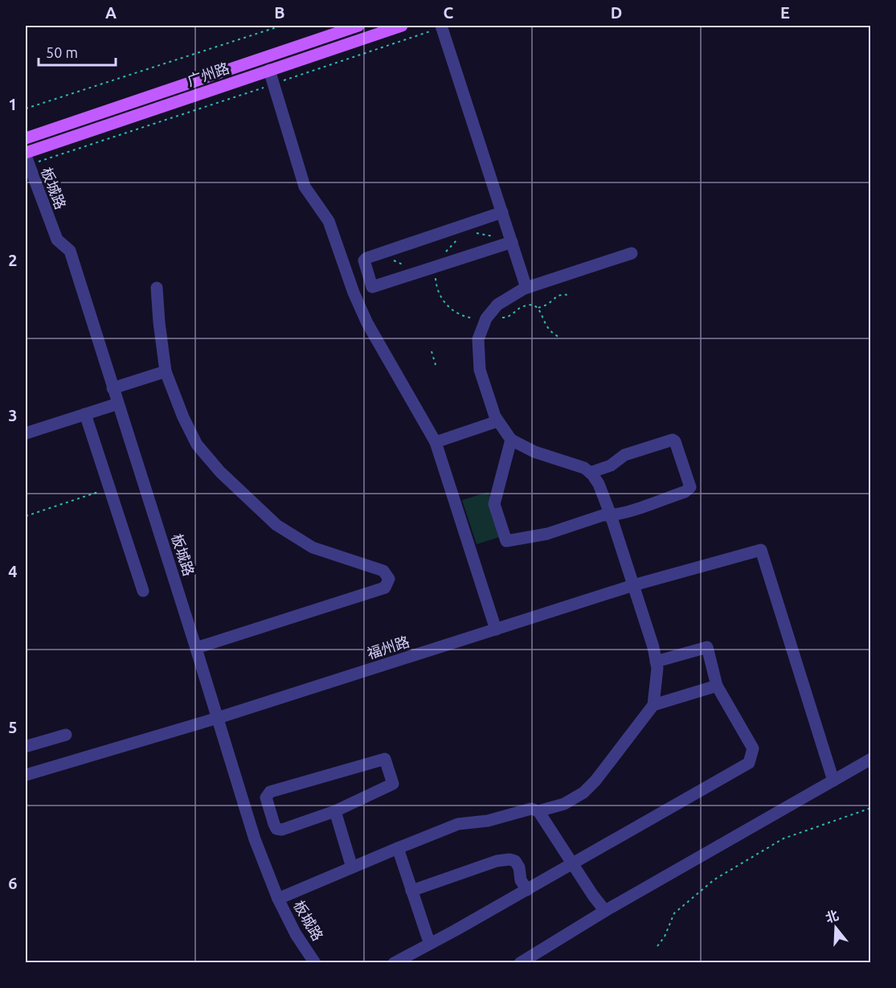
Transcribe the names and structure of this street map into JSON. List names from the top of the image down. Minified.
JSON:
{"streets":{"main road":["广州路"],"street":["板城路","福州路"]},"crossings":[["广州路","板城路"],["板城路","福州路"]],"scale_bar":"50 m","north":"top","grid":{"columns":["A","B","C","D","E"],"rows":["1","2","3","4","5","6"]}}
